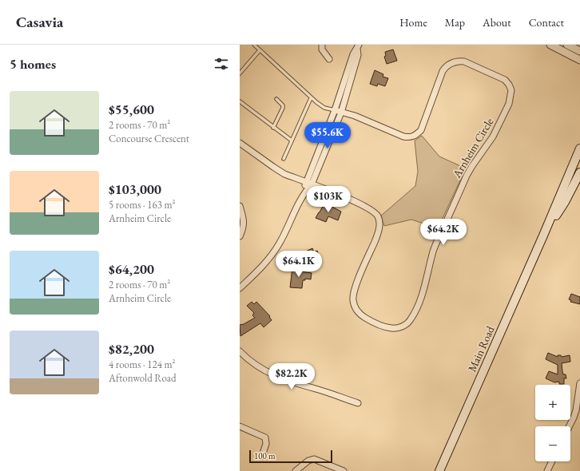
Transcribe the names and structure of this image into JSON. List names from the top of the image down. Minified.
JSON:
{"streets":{"main road":["Main Road"],"street":["Arnheim Circle"]},"scale_bar":"100 m","page":{"header":"Casavia","nav":["Home","Map","About","Contact"],"heading":"5 homes","list":[{"name":"$55,600","note":"2 rooms · 70 m² · Concourse Crescent"},{"name":"$103,000","note":"5 rooms · 163 m² · Arnheim Circle"},{"name":"$64,200","note":"2 rooms · 70 m² · Arnheim Circle"},{"name":"$82,200","note":"4 rooms · 124 m² · Aftonwold Road"}],"price":["$55.6K","$103K","$64.2K","$64.1K","$82.2K"],"map_buttons":["+","−"],"scale":"100 m"}}
